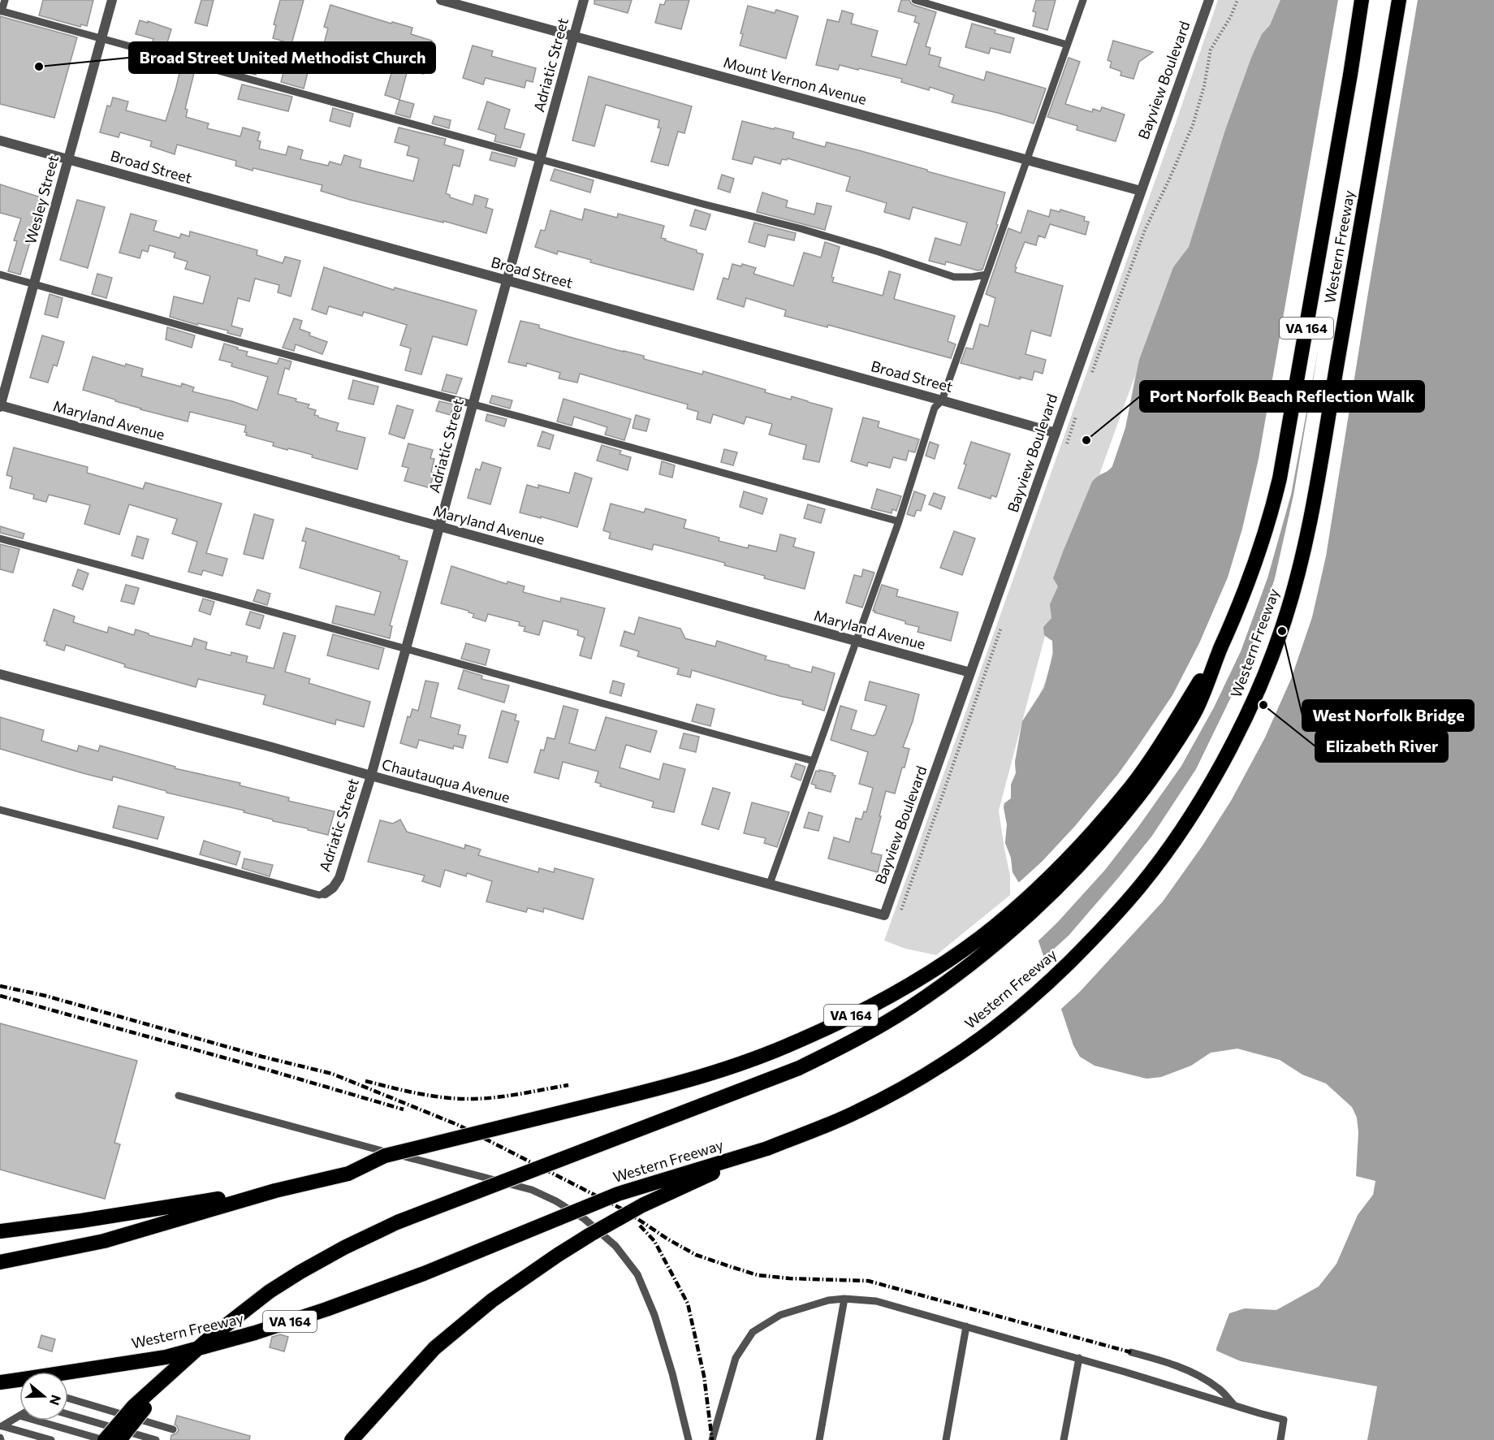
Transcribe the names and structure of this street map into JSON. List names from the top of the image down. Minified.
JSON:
{"streets":{"highway":["Western Freeway","VA 164"],"street":["Adriatic Street","Bayview Boulevard","Mount Vernon Avenue","Broad Street","Wesley Street","Maryland Avenue","Chautauqua Avenue"]},"crossings":[["Adriatic Street","Mount Vernon Avenue"],["Adriatic Street","Broad Street"],["Adriatic Street","Maryland Avenue"],["Adriatic Street","Chautauqua Avenue"],["Bayview Boulevard","Mount Vernon Avenue"],["Bayview Boulevard","Broad Street"],["Bayview Boulevard","Maryland Avenue"],["Bayview Boulevard","Chautauqua Avenue"],["Broad Street","Wesley Street"],["Wesley Street","Maryland Avenue"]],"places":["Broad Street United Methodist Church","Port Norfolk Beach Reflection Walk","West Norfolk Bridge","Elizabeth River"],"north":"right"}
